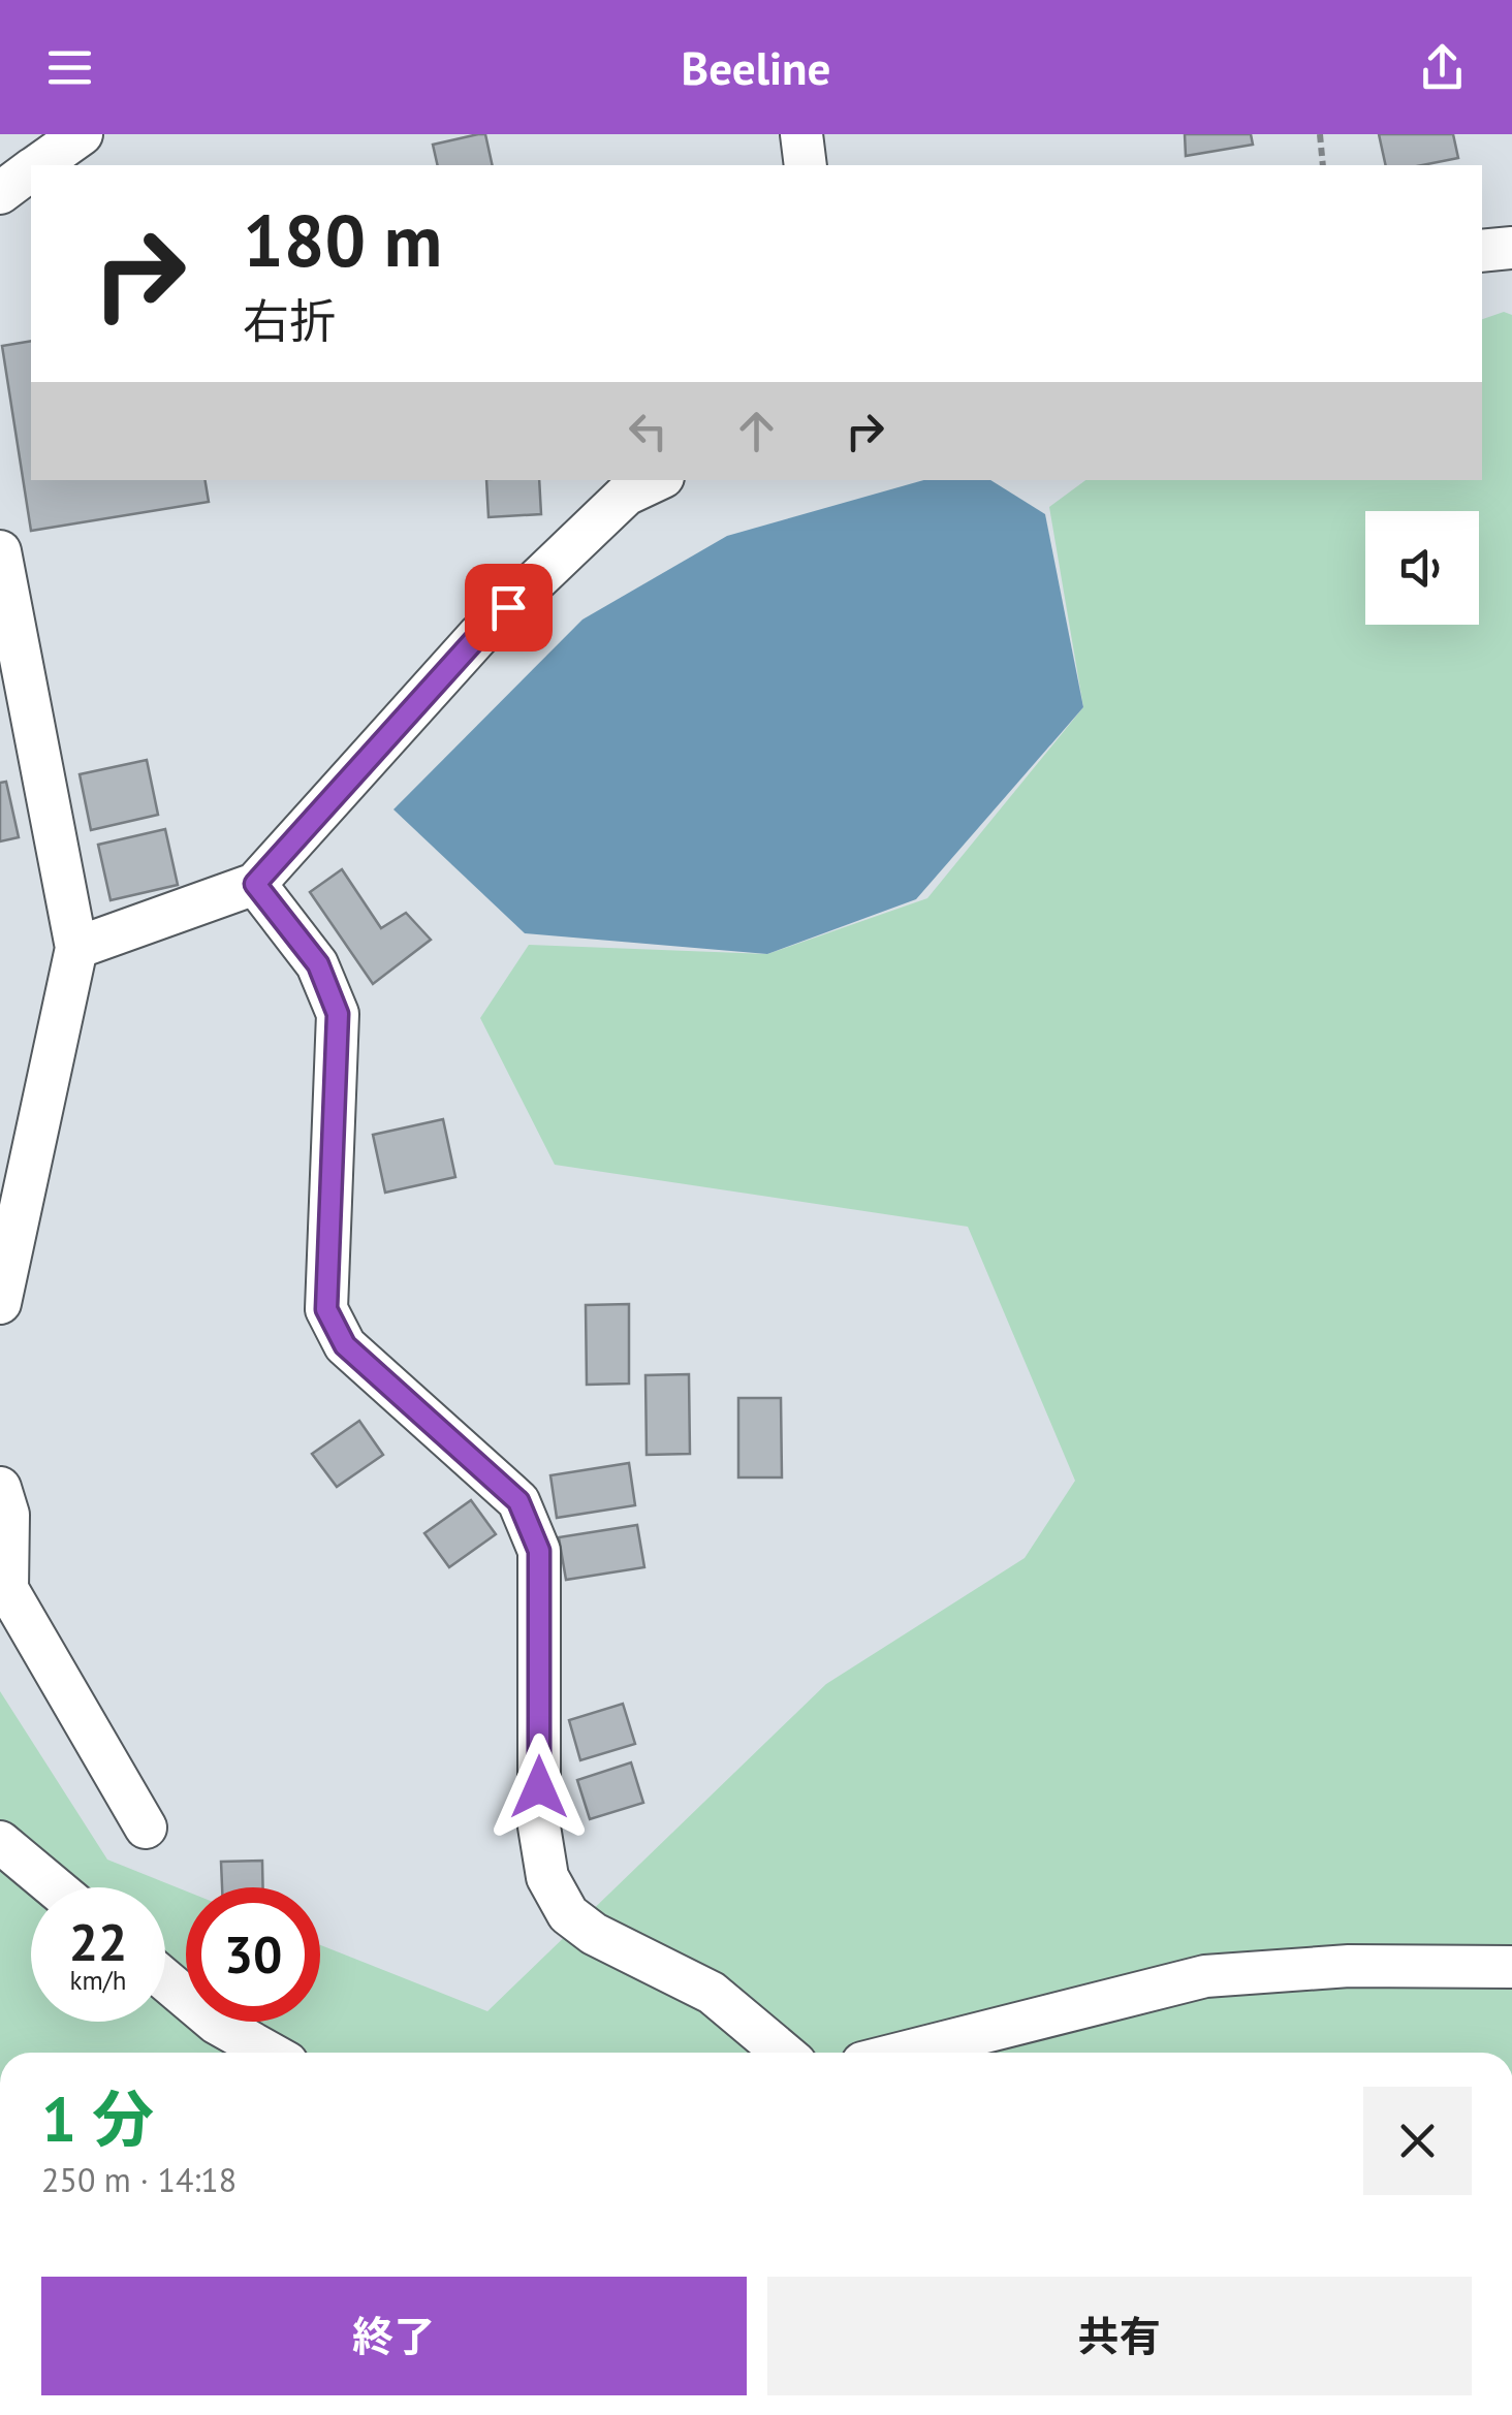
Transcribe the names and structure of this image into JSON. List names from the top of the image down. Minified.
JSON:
{"page":{"header":"Beeline","turn":["180 m","右折"],"speed":"22 km/h","limit":"30","heading":["1 分","250 m · 14:18"],"buttons":["終了","共有"]}}
